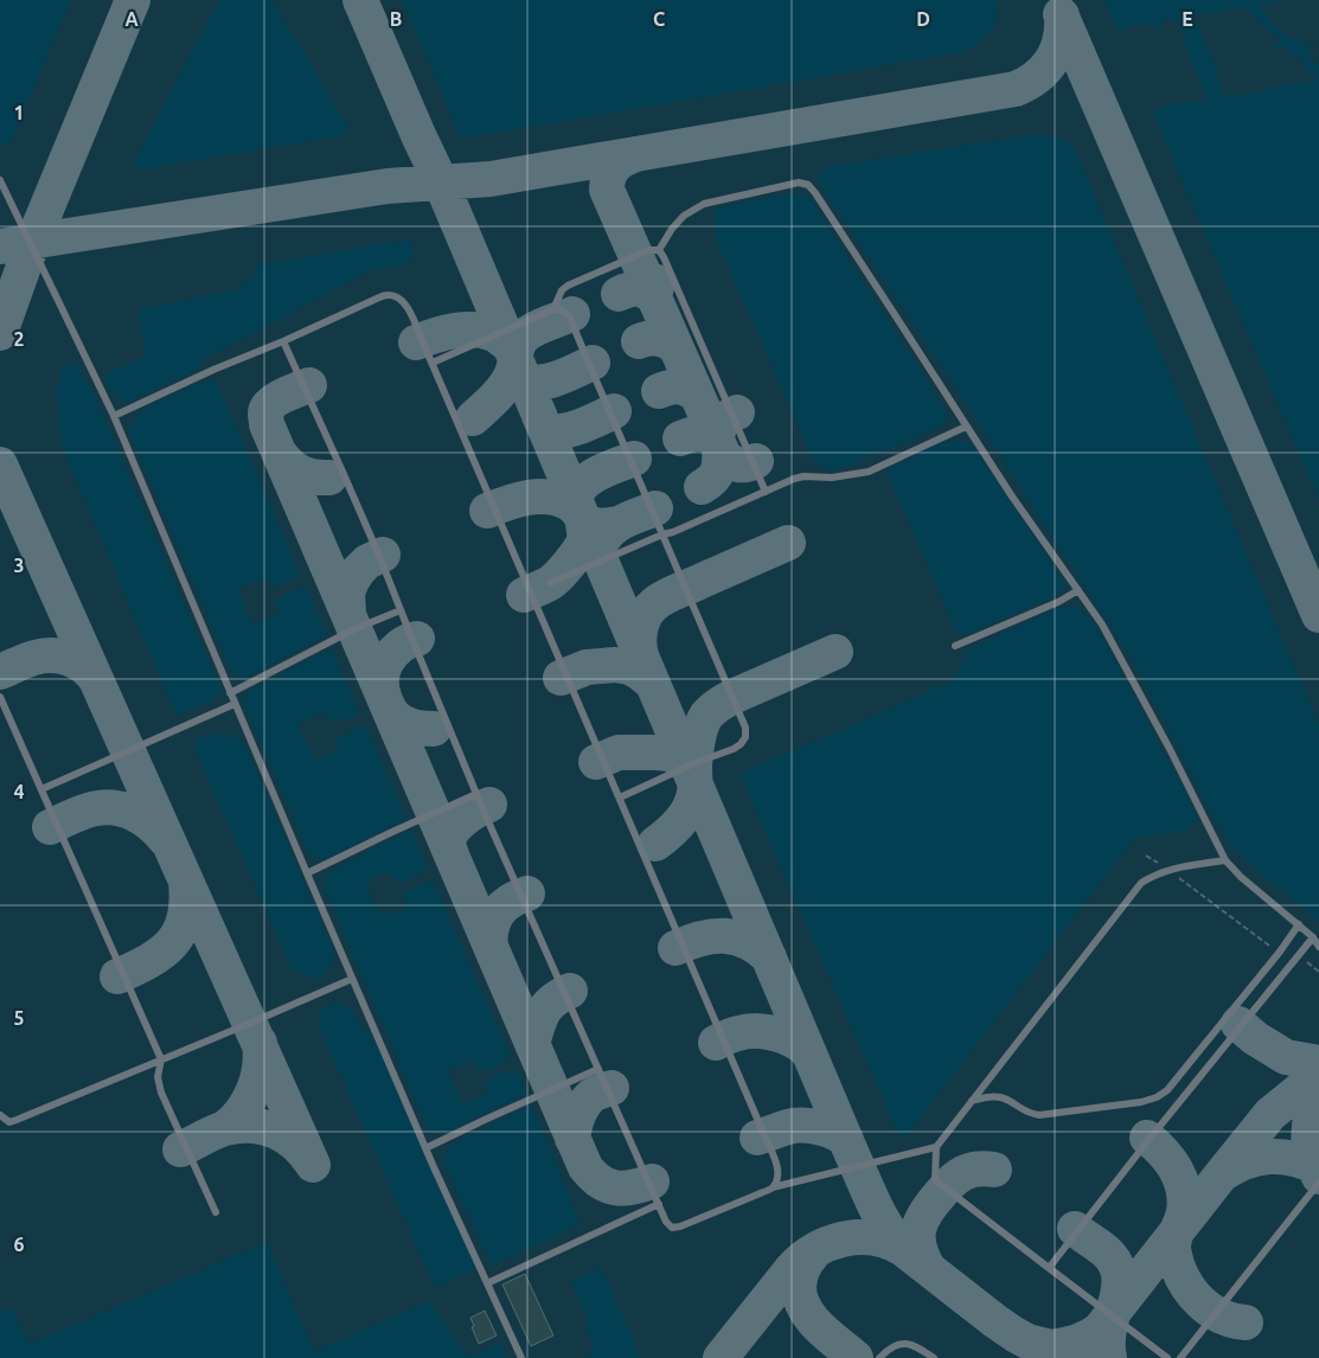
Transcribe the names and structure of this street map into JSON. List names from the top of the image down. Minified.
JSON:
{"grid":{"columns":["A","B","C","D","E"],"rows":["1","2","3","4","5","6"]}}
